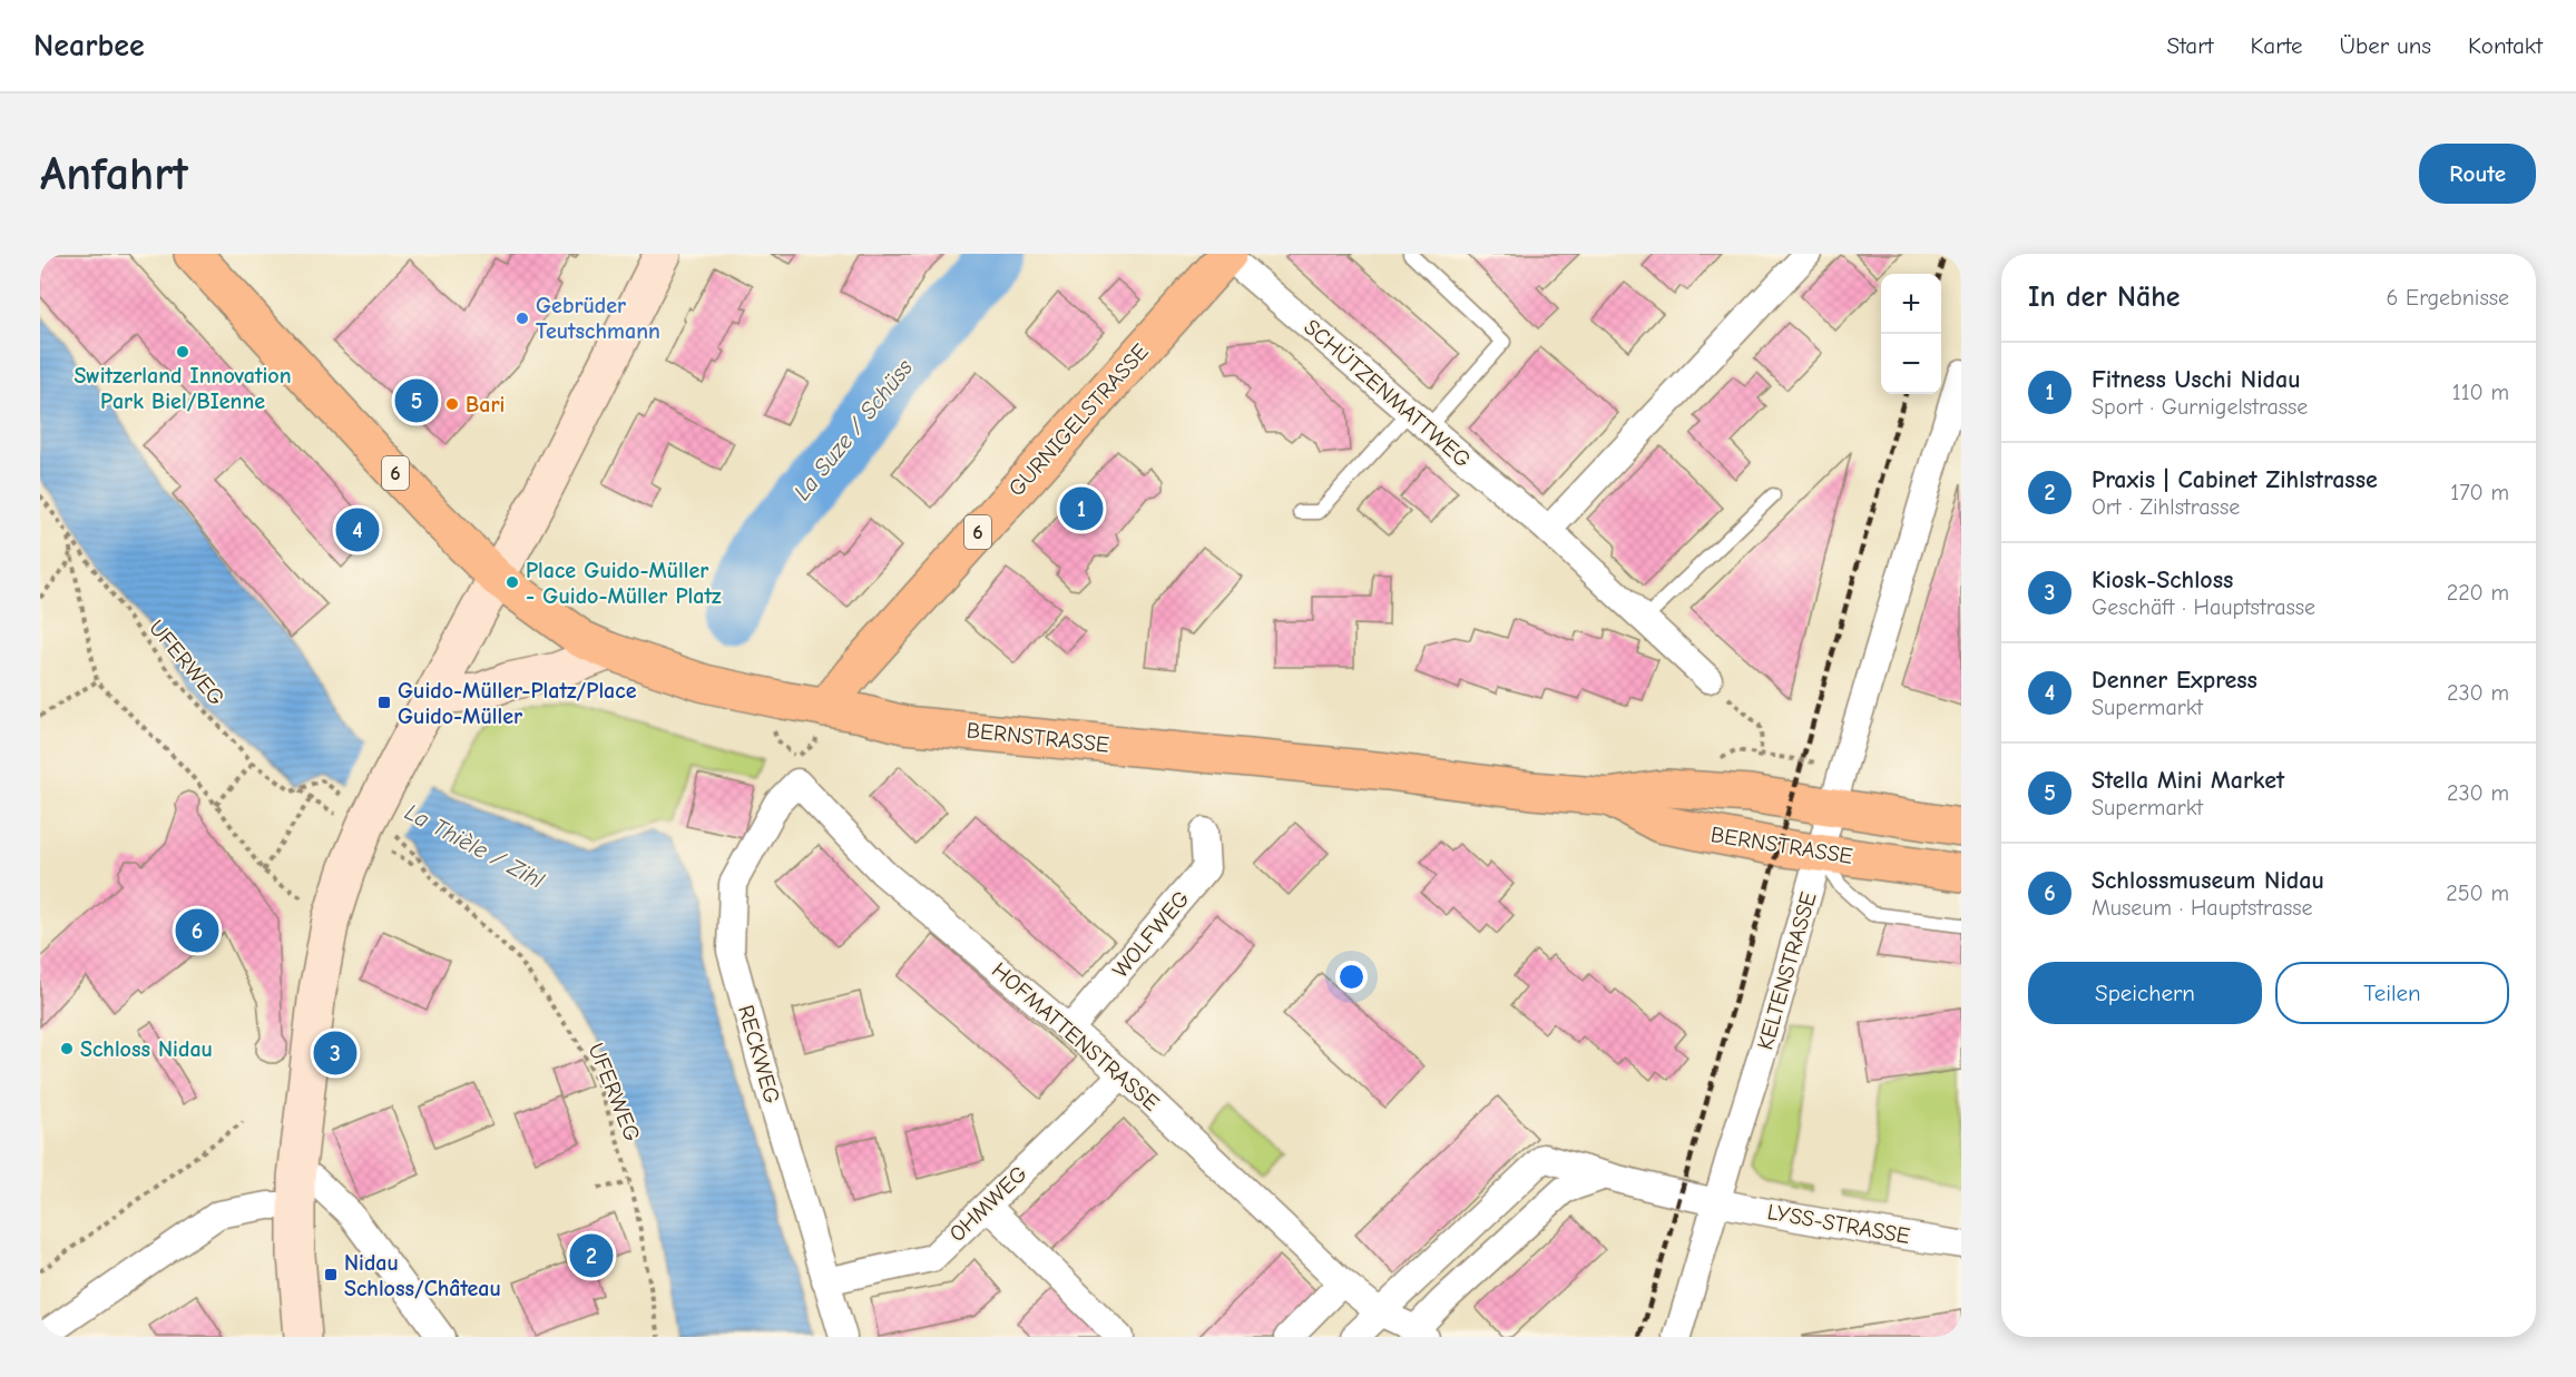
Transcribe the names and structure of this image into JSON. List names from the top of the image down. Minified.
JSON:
{"streets":{"main road":["GURNIGELSTRASSE","6","BERNSTRASSE"],"street":["SCHÜTZENMATTWEG","WOLFWEG","KELTENSTRASSE","HOFMATTENSTRASSE","RECKWEG","OHMWEG","LYSS-STRASSE"],"path":["UFERWEG"]},"crossings":[["SCHÜTZENMATTWEG","GURNIGELSTRASSE"],["GURNIGELSTRASSE","BERNSTRASSE"],["6","BERNSTRASSE"],["BERNSTRASSE","KELTENSTRASSE"],["WOLFWEG","HOFMATTENSTRASSE"],["KELTENSTRASSE","LYSS-STRASSE"],["HOFMATTENSTRASSE","RECKWEG"],["HOFMATTENSTRASSE","OHMWEG"],["HOFMATTENSTRASSE","LYSS-STRASSE"],["RECKWEG","OHMWEG"]],"water":["La Suze / Schüss","La Thièle / Zihl"],"places":{"other":["Gebrüder Teutschmann","Switzerland Innovation Park Biel/BIenne","Bari","Place Guido-Müller - Guido-Müller Platz","Schloss Nidau"],"transit":["Guido-Müller-Platz/Place Guido-Müller","Nidau Schloss/Château"]},"page":{"header":"Nearbee","nav":["Start","Karte","Über uns","Kontakt"],"buttons":["Route",["Speichern","Teilen"]],"title":"Anfahrt","heading":["In der Nähe","6 Ergebnisse"],"map_buttons":["+","−"],"list":[{"mark":"1","name":"Fitness Uschi Nidau","note":"Sport · Gurnigelstrasse","value":"110 m"},{"mark":"2","name":"Praxis | Cabinet Zihlstrasse","note":"Ort · Zihlstrasse","value":"170 m"},{"mark":"3","name":"Kiosk-Schloss","note":"Geschäft · Hauptstrasse","value":"220 m"},{"mark":"4","name":"Denner Express","note":"Supermarkt","value":"230 m"},{"mark":"5","name":"Stella Mini Market","note":"Supermarkt","value":"230 m"},{"mark":"6","name":"Schlossmuseum Nidau","note":"Museum · Hauptstrasse","value":"250 m"}],"pins":["5","1","4","6","3","2"]}}
